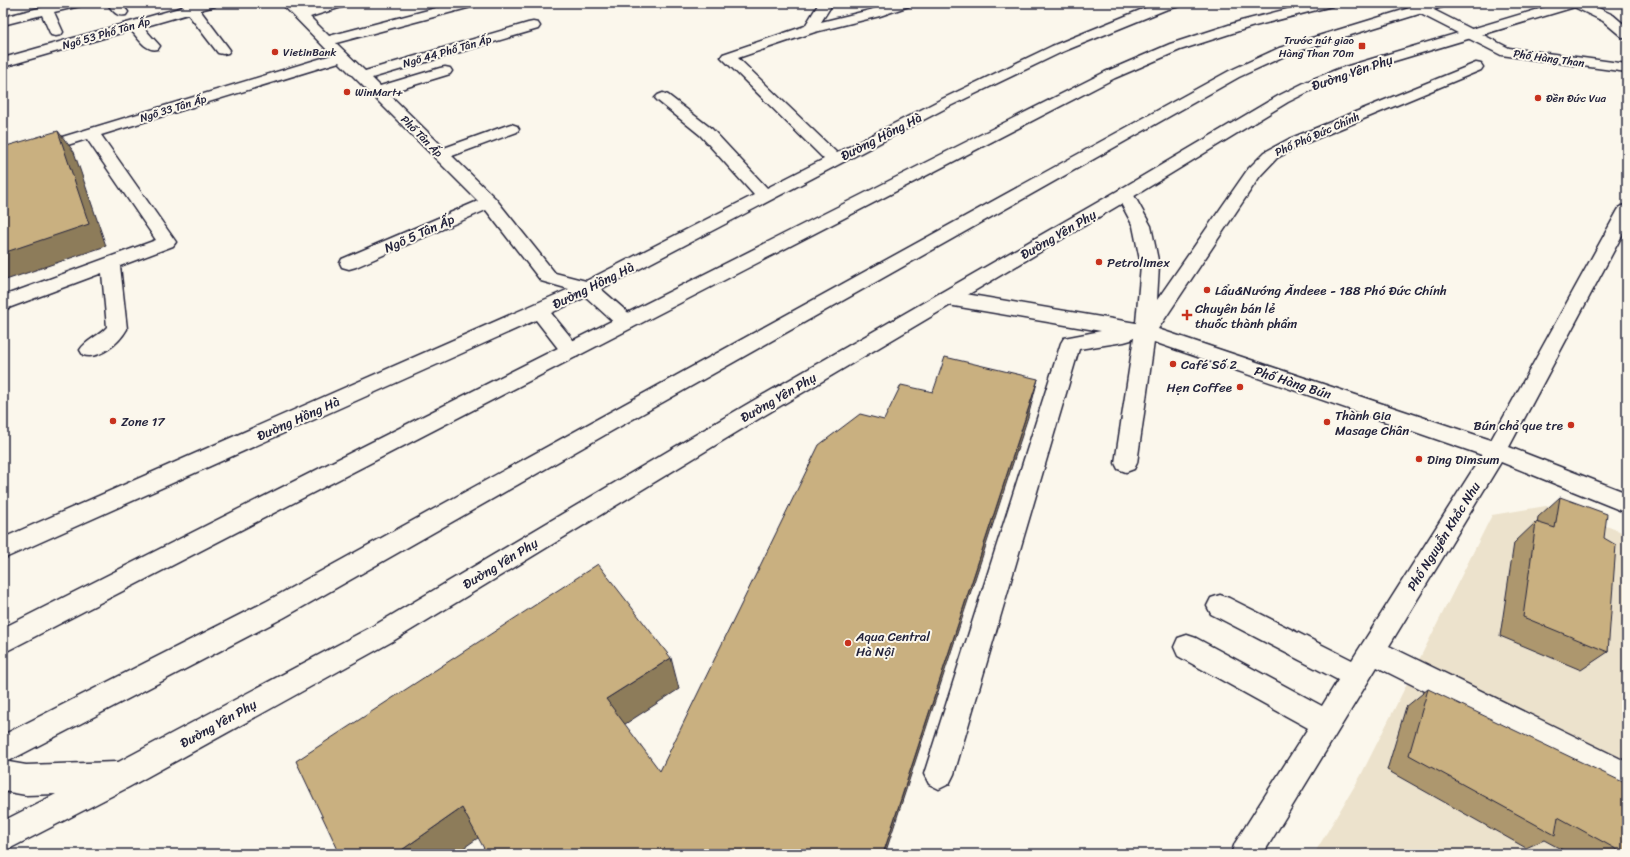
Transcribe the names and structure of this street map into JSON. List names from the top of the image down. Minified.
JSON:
{"streets":{"street":["Ngõ 53 Phố Tân Ấp","Ngõ 44 Phố Tân Ấp","Phố Hàng Than","Đường Yên Phụ","Ngõ 33 Tân Ấp","Phố Phó Đức Chính","Phố Tân Ấp","Đường Hồng Hà","Ngõ 5 Tân Ấp","Phố Hàng Bún","Phố Nguyễn Khắc Nhu"]},"crossings":[["Ngõ 44 Phố Tân Ấp","Phố Tân Ấp"],["Phố Hàng Than","Đường Yên Phụ"],["Đường Yên Phụ","Phố Hàng Bún"],["Ngõ 33 Tân Ấp","Phố Tân Ấp"],["Phố Phó Đức Chính","Phố Hàng Bún"],["Phố Tân Ấp","Ngõ 5 Tân Ấp"],["Phố Hàng Bún","Phố Nguyễn Khắc Nhu"]],"places":{"transit":["Trước nút giao Hàng Than 70m"],"other":["VietinBank","WinMart+","Đền Đức Vua","Petrolimex","Lẩu&Nướng Ăndeee - 188 Phó Đức Chính","Café Số 2","Hẹn Coffee","Zone 17","Thành Gia Masage Chân","Bún chả que tre","Ding Dimsum","Aqua Central Hà Nội"],"health":["Chuyên bán lẻ thuốc thành phẩm"]}}
